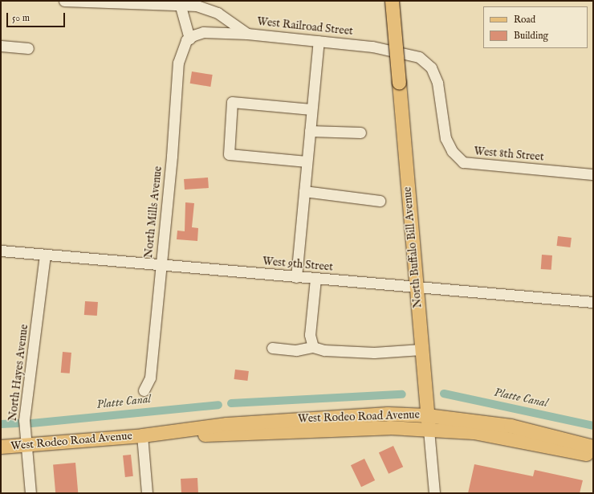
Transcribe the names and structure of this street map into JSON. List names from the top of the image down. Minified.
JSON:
{"streets":{"main road":["North Buffalo Bill Avenue","West Rodeo Road Avenue"],"street":["West Railroad Street","West 8th Street","North Mills Avenue","West 9th Street","North Hayes Avenue"]},"crossings":[["West Railroad Street","West 8th Street"],["West Railroad Street","North Mills Avenue"],["North Mills Avenue","West 9th Street"],["North Buffalo Bill Avenue","West 9th Street"],["North Buffalo Bill Avenue","West Rodeo Road Avenue"],["West 9th Street","North Hayes Avenue"],["North Hayes Avenue","West Rodeo Road Avenue"]],"water":["Platte Canal"],"legend":["Road","Building"],"scale_bar":"50 m"}
